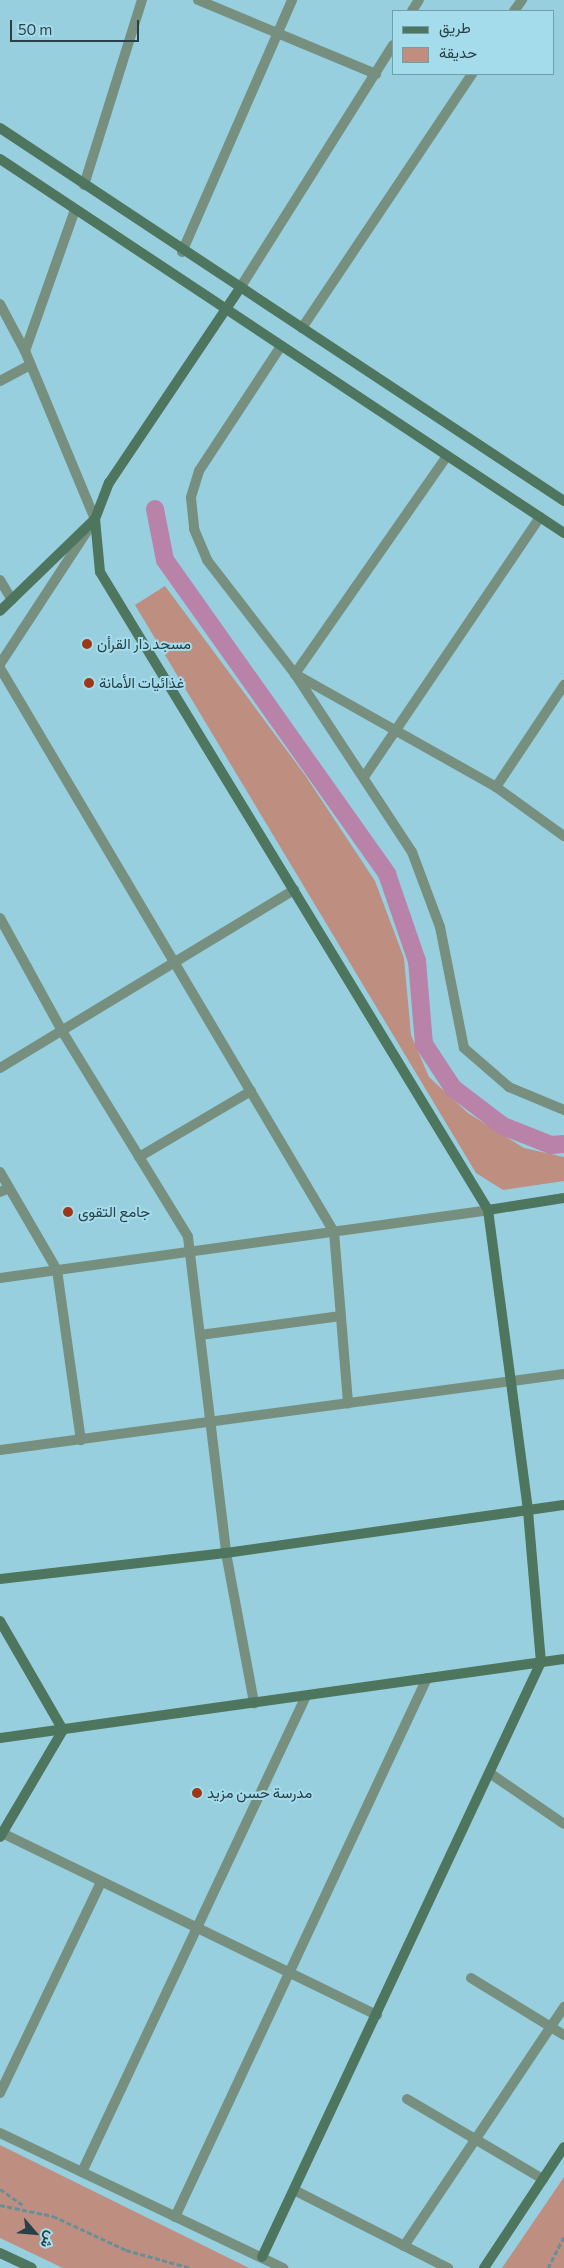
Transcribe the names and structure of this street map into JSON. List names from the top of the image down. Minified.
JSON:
{"places":["مسجد دار القرأن","غذائيات الأمانة","جامع التقوى","مدرسة حسن مزيد"],"legend":["طريق","حديقة"],"scale_bar":"50 m","north":"bottom right"}
